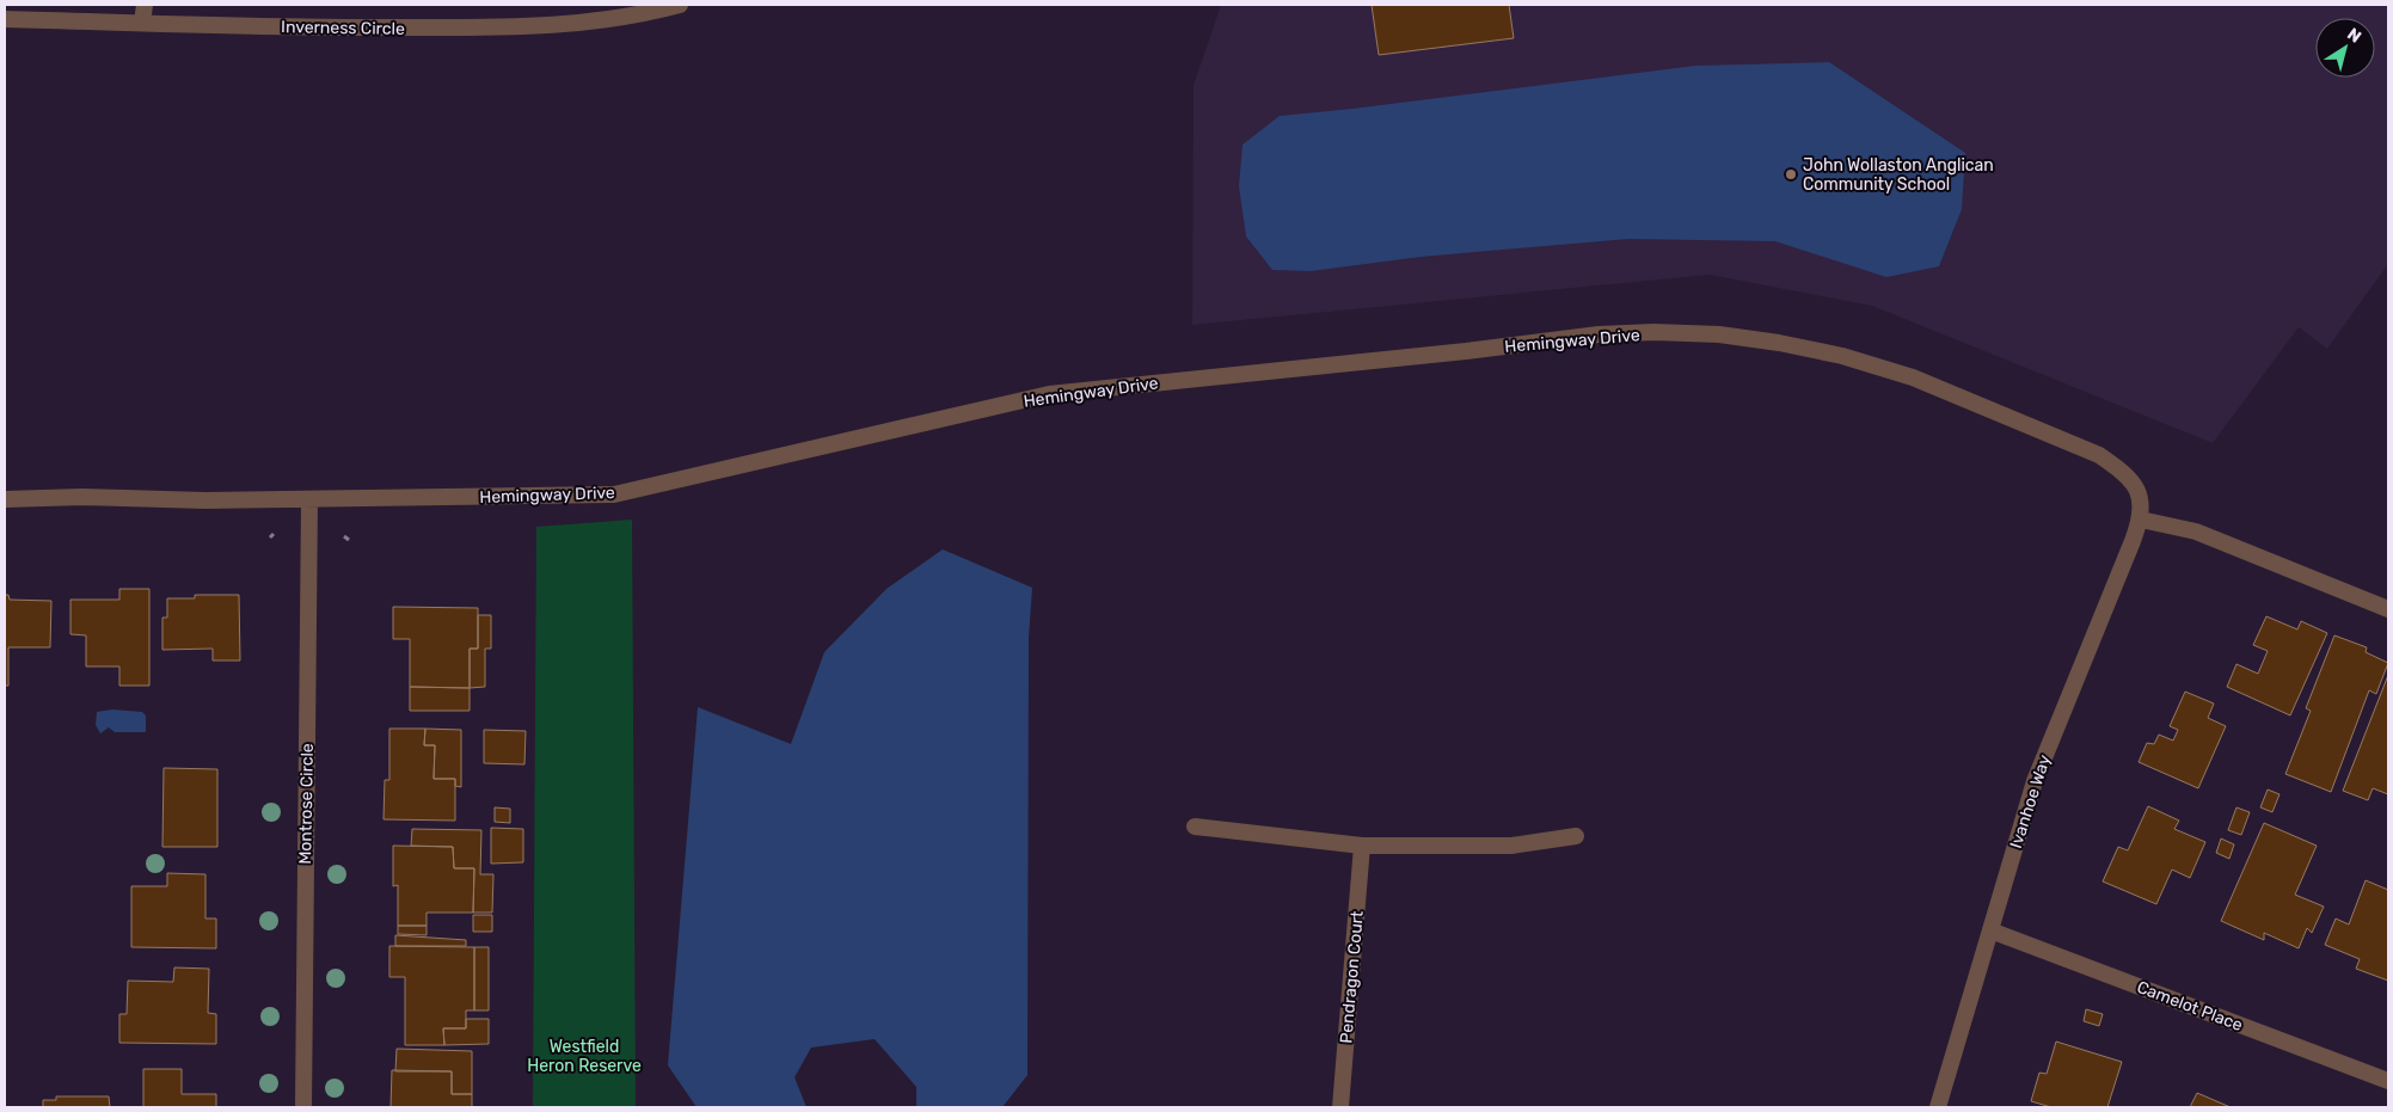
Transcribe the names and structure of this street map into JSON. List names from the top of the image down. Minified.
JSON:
{"streets":{"street":["Inverness Circle","Hemingway Drive","Ivanhoe Way","Montrose Circle","Pendragon Court","Camelot Place"]},"crossings":[["Hemingway Drive","Ivanhoe Way"],["Hemingway Drive","Montrose Circle"],["Ivanhoe Way","Camelot Place"]],"parks":["Westfield Heron Reserve"],"places":["John Wollaston Anglican Community School"],"north":"top right"}
